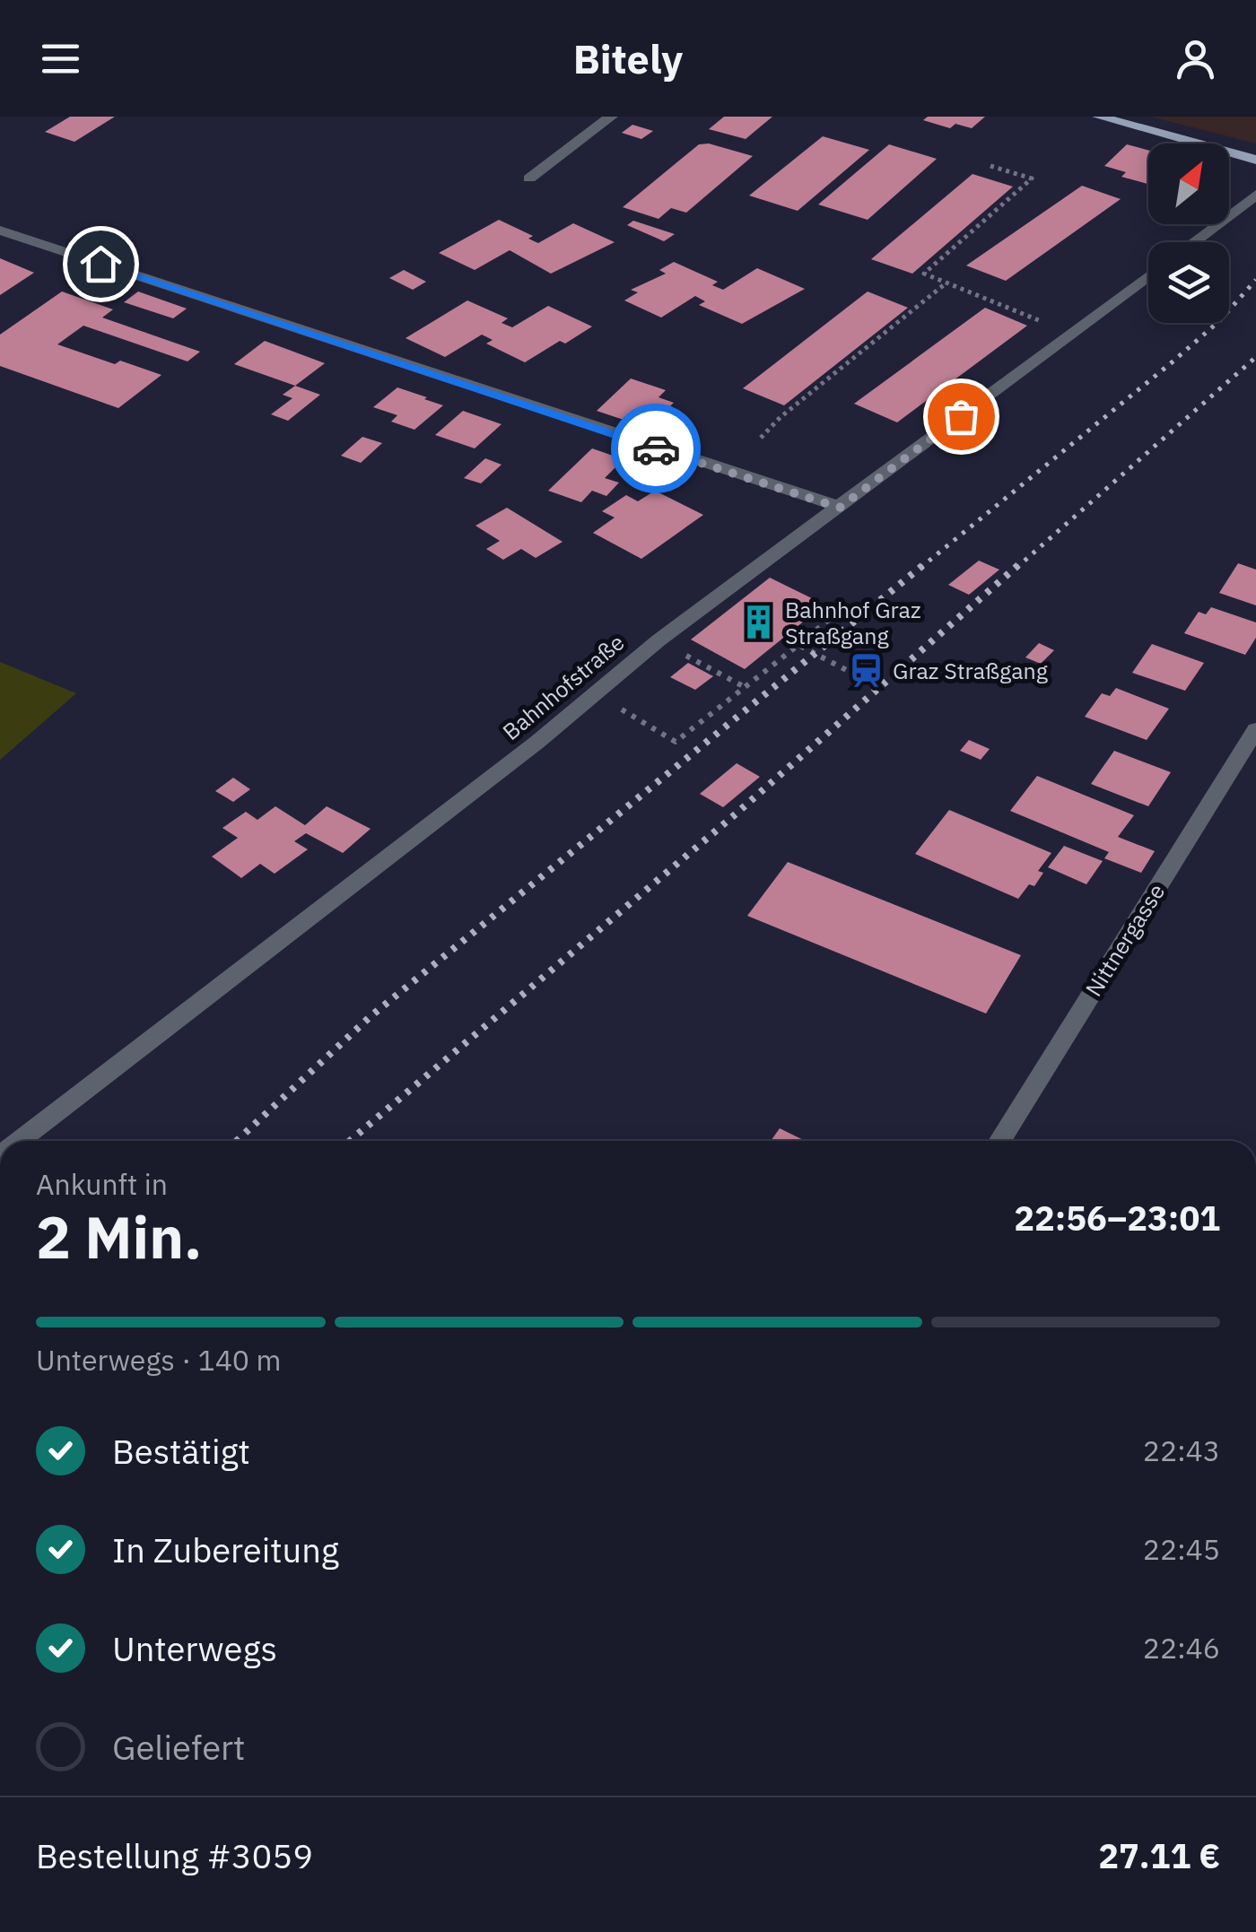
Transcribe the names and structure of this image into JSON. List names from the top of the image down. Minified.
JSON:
{"streets":{"street":["Bahnhofstraße","Nittnergasse"]},"places":{"building":["Bahnhof Graz Straßgang"],"station":["Graz Straßgang"]},"north":"top right","page":{"header":"Bitely","heading":["2 Min.","Ankunft in","22:56–23:01"],"panel":["Bestellung #3059","27.11 €"],"bar":"Unterwegs · 140 m","list":[["Bestätigt","22:43"],["In Zubereitung","22:45"],["Unterwegs","22:46"],"Geliefert"]}}
